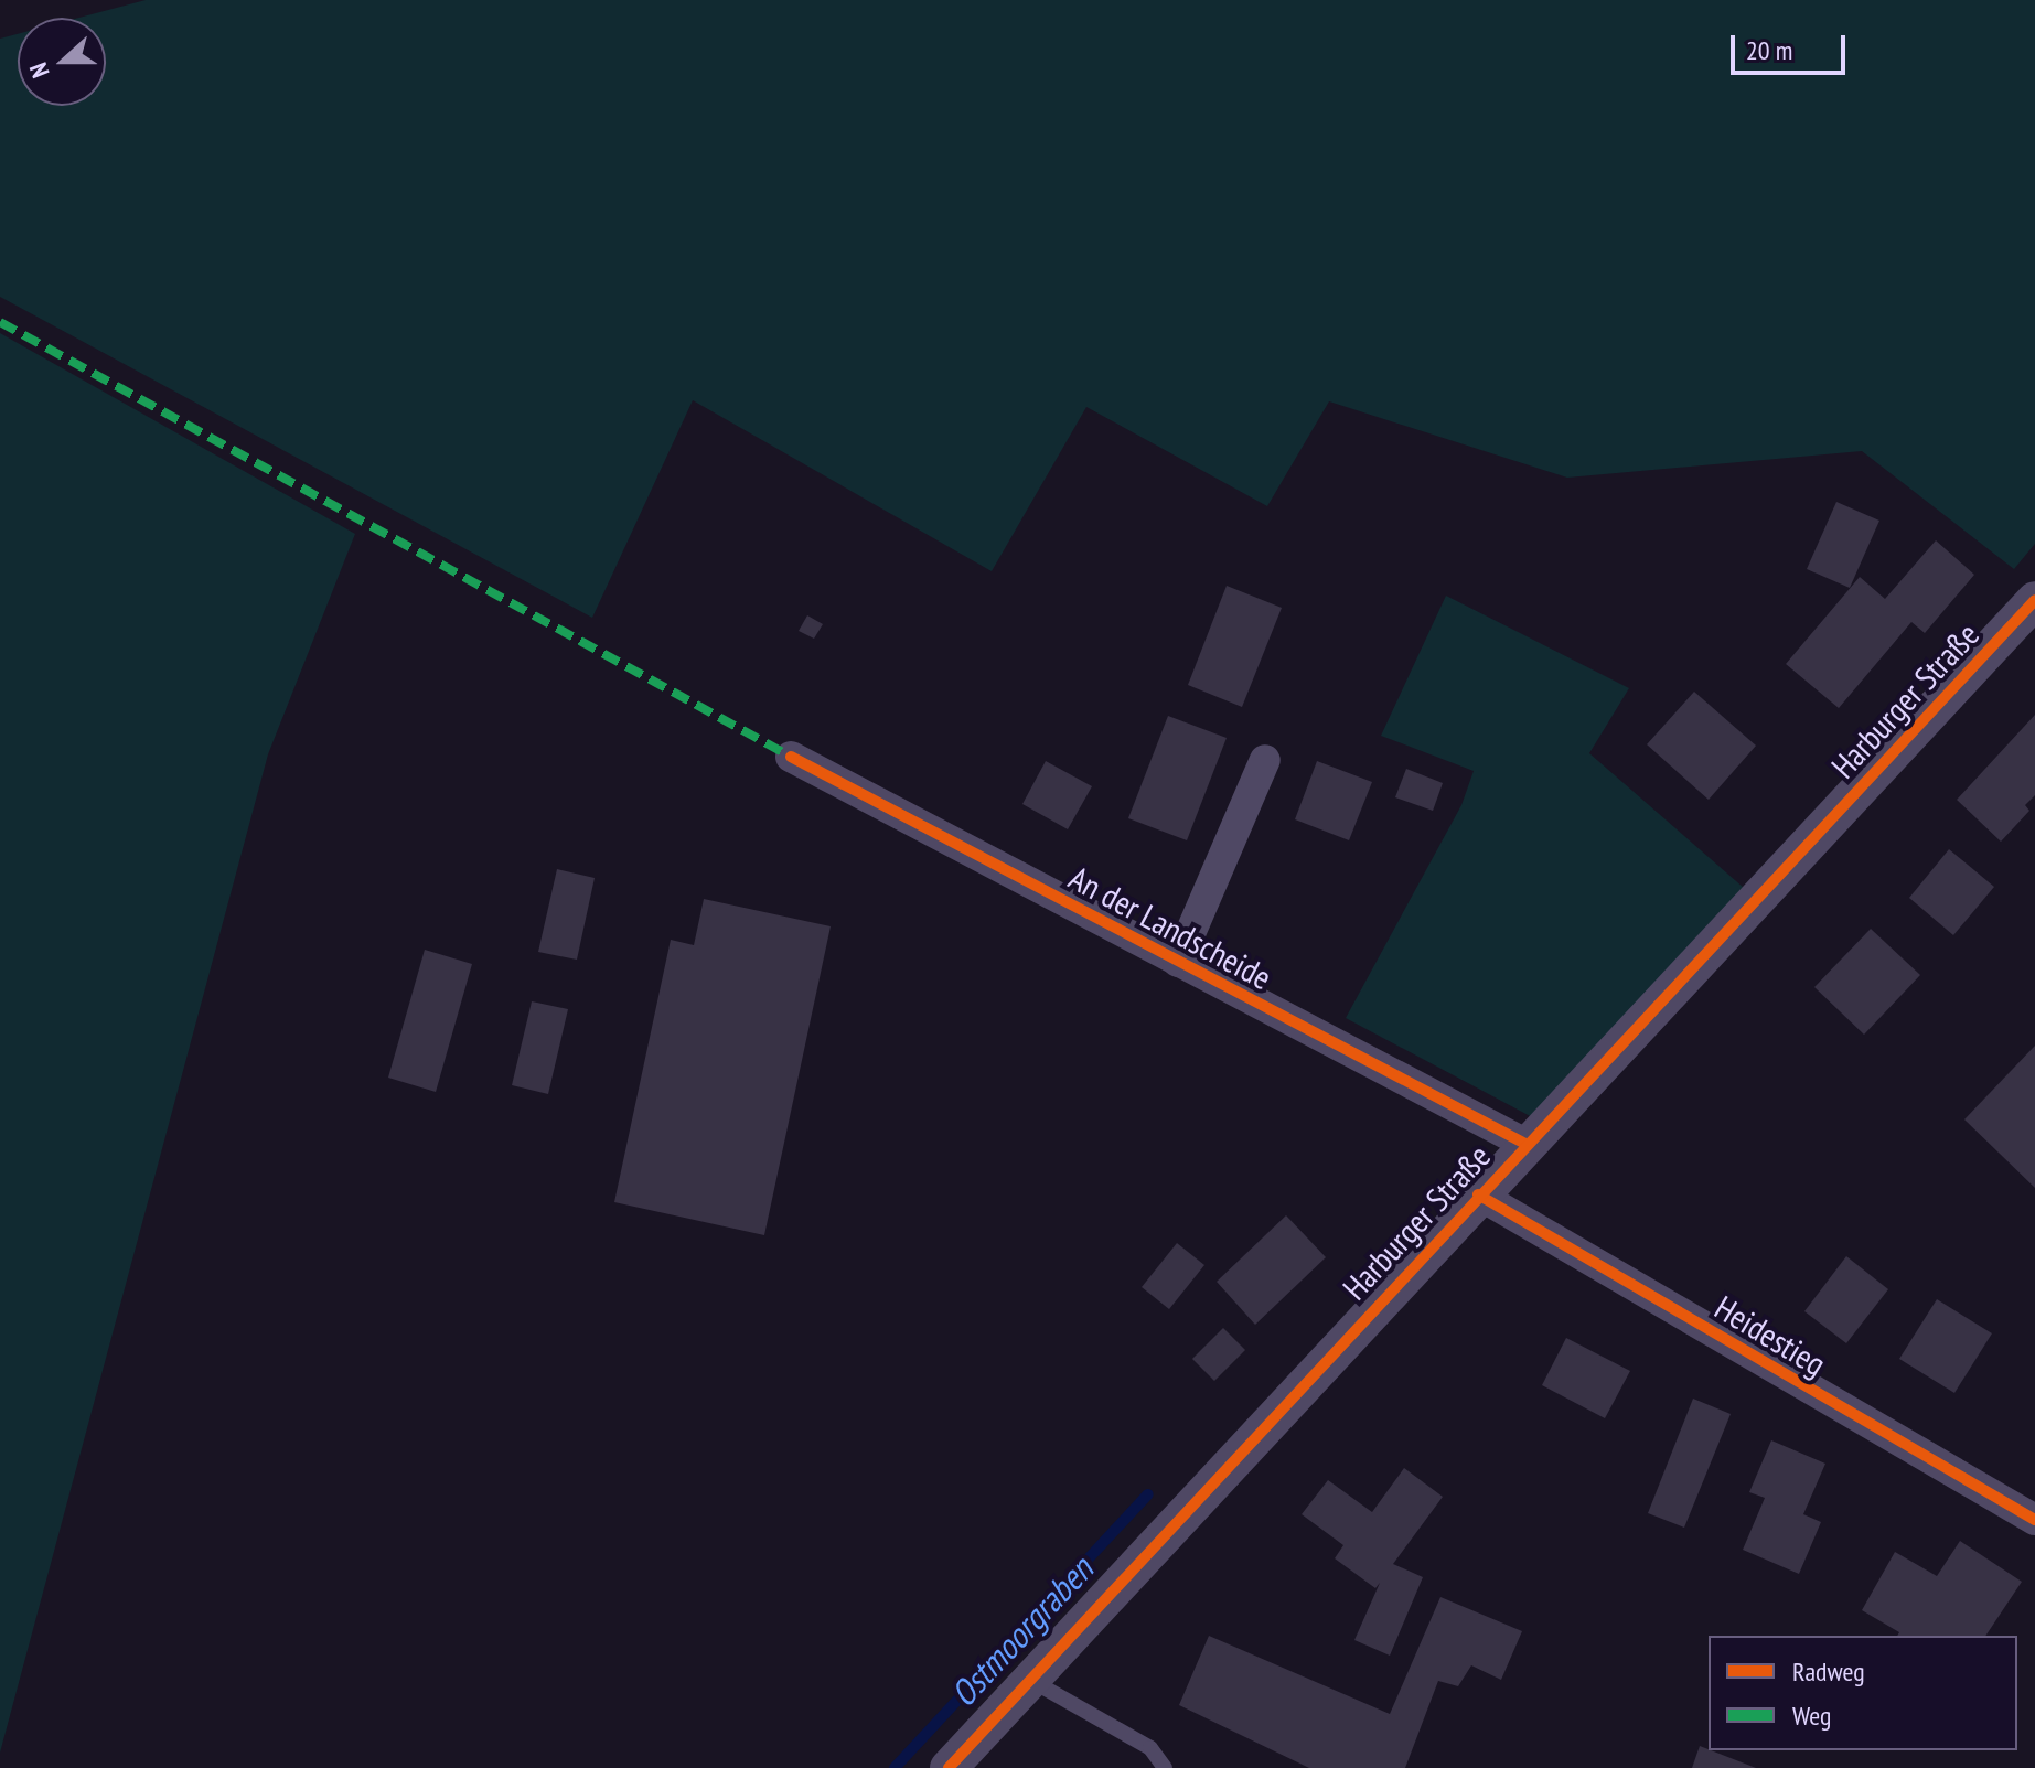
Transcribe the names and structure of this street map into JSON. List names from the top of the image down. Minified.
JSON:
{"streets":{"street":["Harburger Straße","An der Landscheide","Heidestieg"]},"crossings":[["Harburger Straße","An der Landscheide"],["Harburger Straße","Heidestieg"]],"water":["Ostmoorgraben"],"legend":["Radweg","Weg"],"scale_bar":"20 m","north":"left"}
